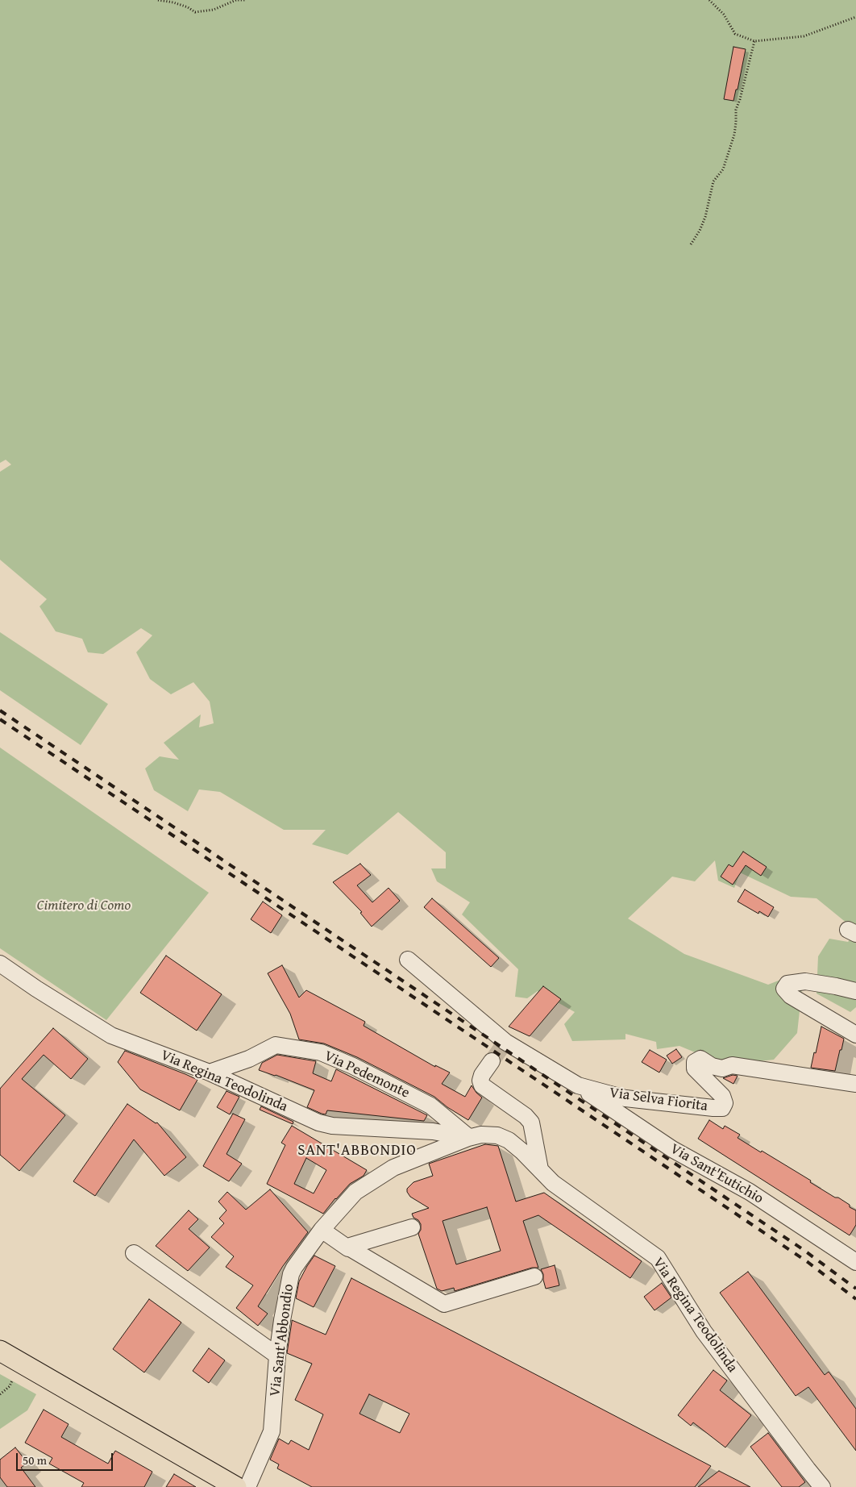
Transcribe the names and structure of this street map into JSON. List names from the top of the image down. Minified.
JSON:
{"streets":{"street":["Via Pedemonte","Via Regina Teodolinda","Via Selva Fiorita","Via Sant'Eutichio","Via Sant'Abbondio"]},"crossings":[["Via Pedemonte","Via Regina Teodolinda"],["Via Pedemonte","Via Sant'Abbondio"],["Via Regina Teodolinda","Via Sant'Abbondio"],["Via Selva Fiorita","Via Sant'Eutichio"]],"districts":["SANT'ABBONDIO"],"parks":["Cimitero di Como"],"scale_bar":"50 m"}
